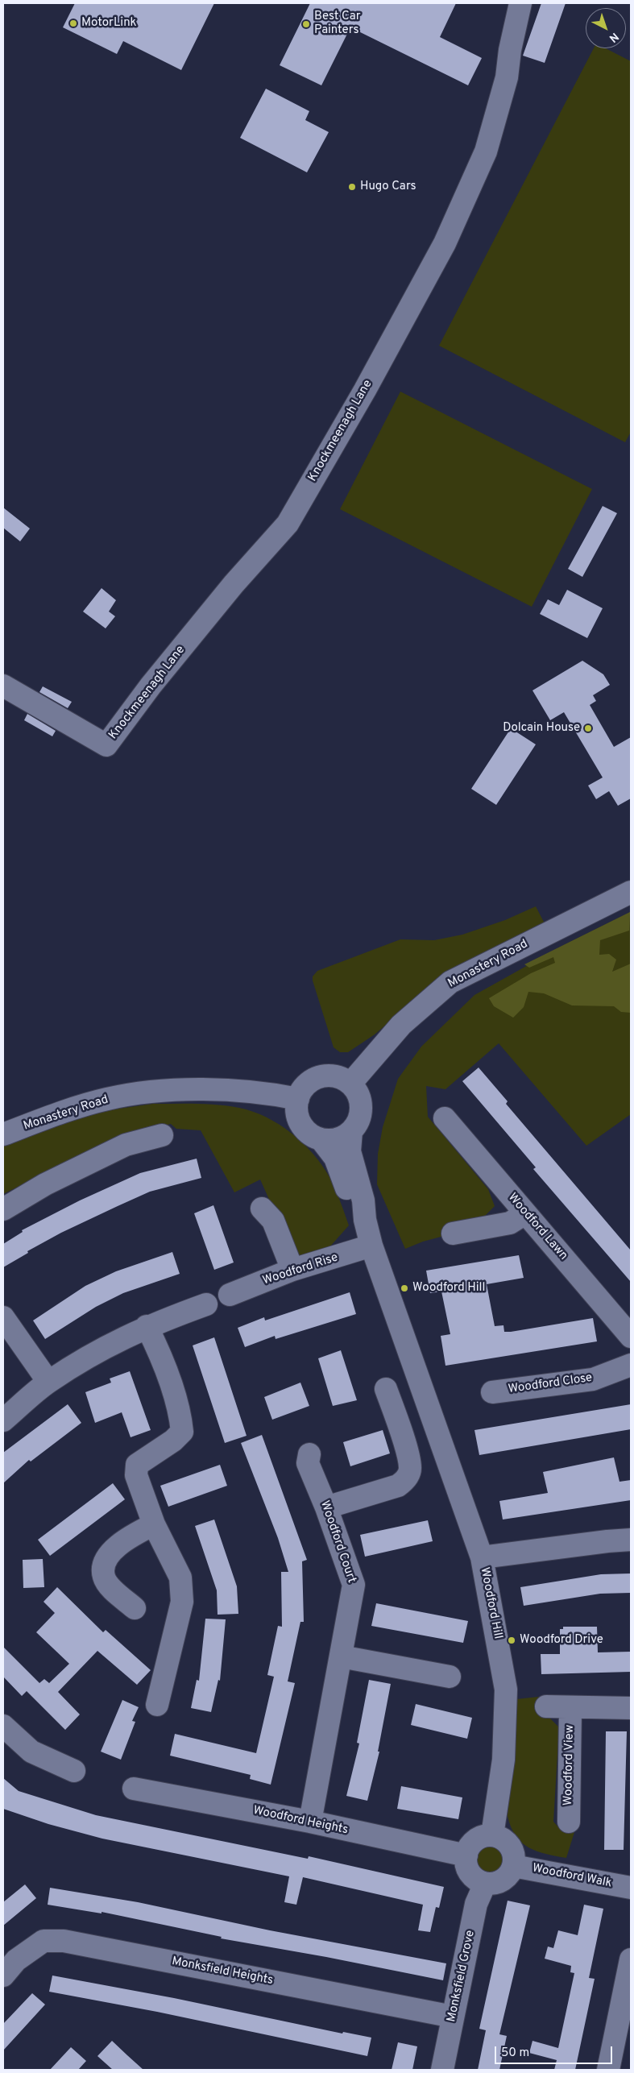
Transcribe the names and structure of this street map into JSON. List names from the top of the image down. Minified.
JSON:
{"streets":{"street":["Knockmeenagh Lane","Monastery Road","Woodford Lawn","Woodford Rise","Woodford Close","Woodford Court","Woodford Hill","Woodford View","Woodford Heights","Woodford Walk","Monksfield Heights","Monksfield Grove"]},"crossings":[["Monastery Road","Woodford Hill"],["Woodford Rise","Woodford Hill"],["Woodford Court","Woodford Heights"],["Woodford Hill","Woodford Heights"],["Woodford Hill","Woodford Walk"],["Woodford Hill","Monksfield Grove"],["Woodford Heights","Woodford Walk"],["Woodford Heights","Monksfield Grove"],["Woodford Walk","Monksfield Grove"],["Monksfield Heights","Monksfield Grove"]],"places":["MotorLink","Best Car Painters","Hugo Cars","Dolcain House","Woodford Hill","Woodford Drive"],"scale_bar":"50 m","north":"bottom right"}
